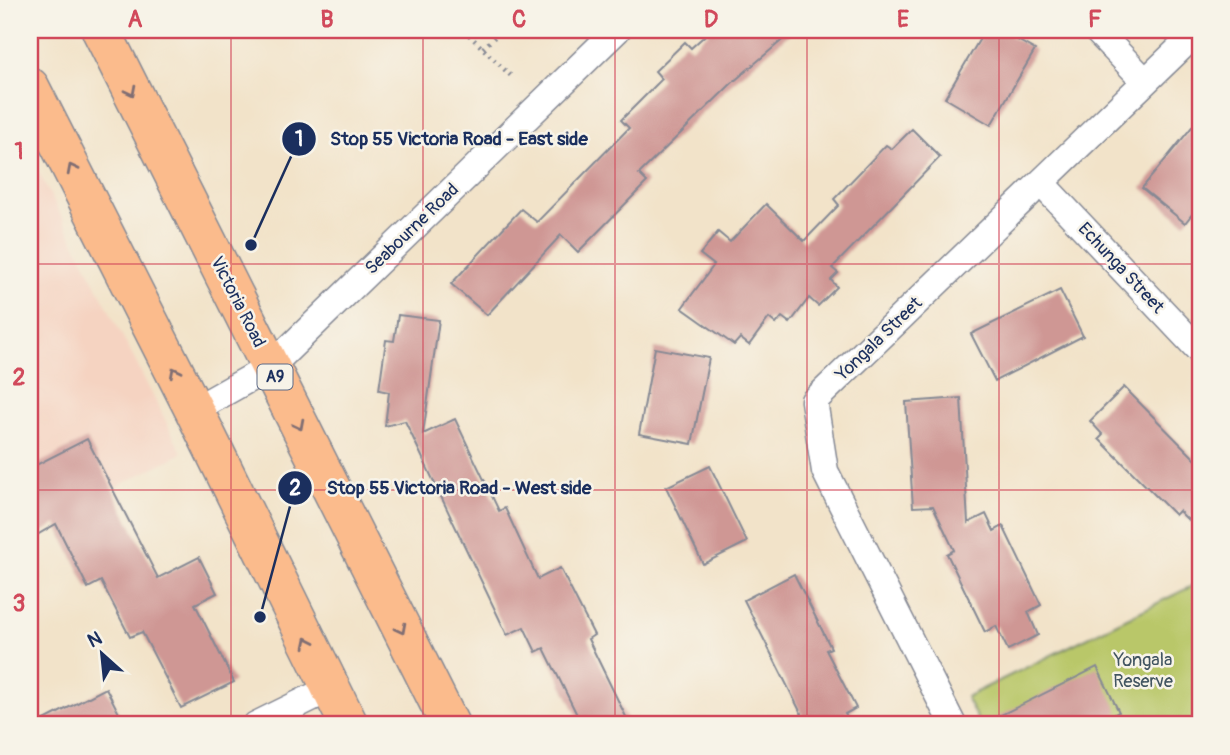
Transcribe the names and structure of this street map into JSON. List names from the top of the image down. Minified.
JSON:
{"streets":{"highway":["Victoria Road","A9"],"street":["Seabourne Road","Echunga Street","Yongala Street"]},"crossings":[["Seabourne Road","Victoria Road"],["Echunga Street","Yongala Street"]],"parks":["Yongala Reserve"],"places":["Stop 55 Victoria Road - East side","Stop 55 Victoria Road - West side"],"north":"top left","grid":{"columns":["A","B","C","D","E","F"],"rows":["1","2","3"]}}
